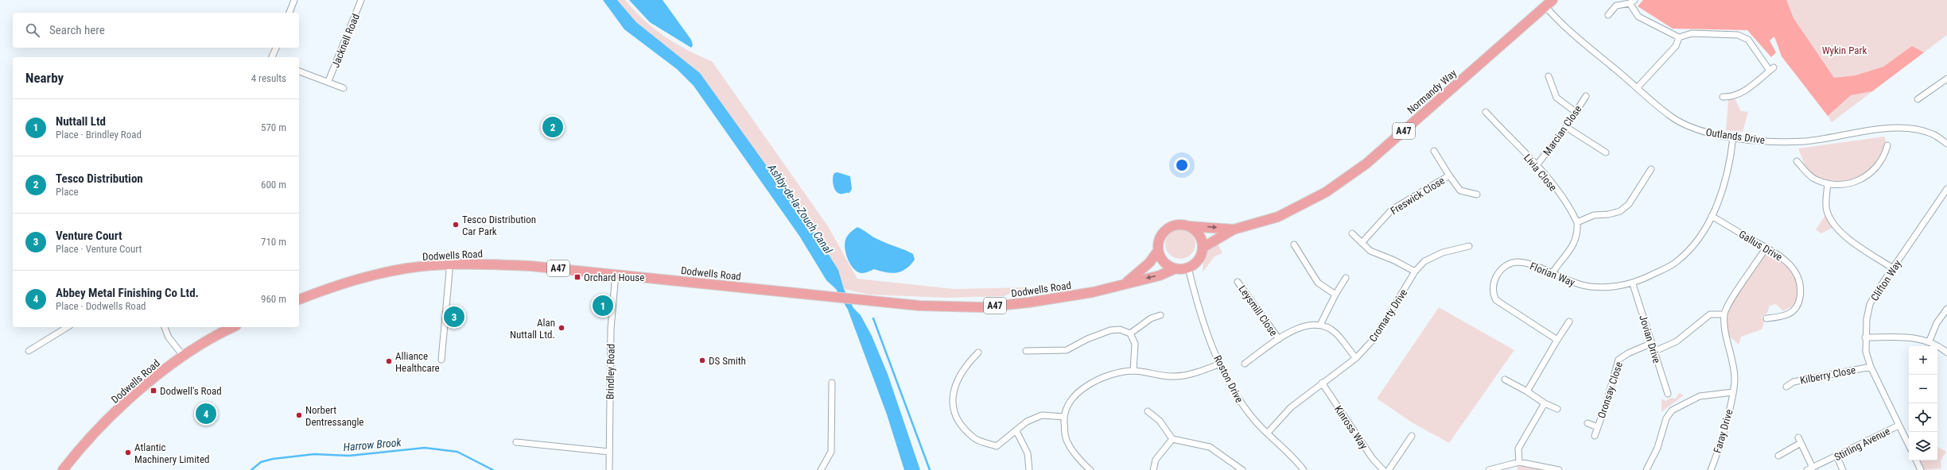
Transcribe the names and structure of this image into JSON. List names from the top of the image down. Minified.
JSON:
{"streets":{"main road":["Normandy Way","A47","Dodwells Road"],"street":["Jacknell Road","Marcian Close","Outlands Drive","Livia Close","Freswick Close","Gallus Drive","Florian Way","Clifton Way","Leysmill Close","Cromarty Drive","Jovian Drive","Brindley Road","Kilberry Close","Roston Drive","Oronsay Close","Kinross Way","Faray Drive","Stirling Avenue"]},"crossings":[["Normandy Way","Outlands Drive"],["Normandy Way","Dodwells Road"],["Normandy Way","Roston Drive"],["Marcian Close","Livia Close"],["Outlands Drive","Florian Way"],["Gallus Drive","Florian Way"],["Dodwells Road","Brindley Road"],["Dodwells Road","Roston Drive"],["Florian Way","Jovian Drive"],["Clifton Way","Kilberry Close"],["Clifton Way","Stirling Avenue"],["Cromarty Drive","Roston Drive"],["Cromarty Drive","Kinross Way"],["Jovian Drive","Oronsay Close"]],"water":["Ashby-de-la-Zouch Canal","Harrow Brook"],"parks":["Wykin Park"],"places":{"other":["Tesco Distribution Car Park","Alan Nuttall Ltd.","DS Smith","Alliance Healthcare","Norbert Dentressangle","Atlantic Machinery Limited"],"transit":["Orchard House","Dodwell's Road"]},"page":{"search":"Search here","heading":["Nearby","4 results"],"list":[{"mark":"1","name":"Nuttall Ltd","note":"Place · Brindley Road","value":"570 m"},{"mark":"2","name":"Tesco Distribution","note":"Place","value":"600 m"},{"mark":"3","name":"Venture Court","note":"Place · Venture Court","value":"710 m"},{"mark":"4","name":"Abbey Metal Finishing Co Ltd.","note":"Place · Dodwells Road","value":"960 m"}],"pins":["2","1","3","4"],"map_buttons":["+","−"]}}
